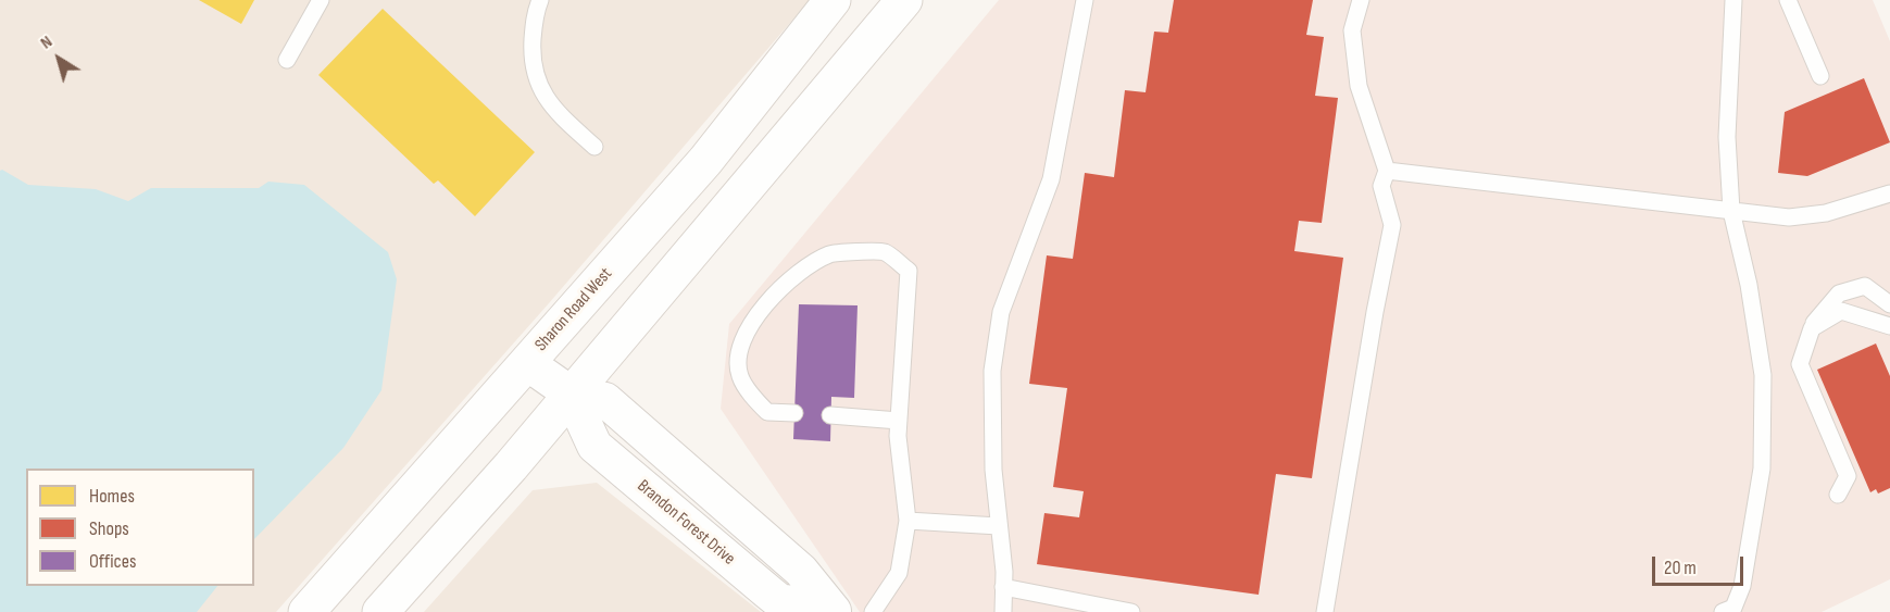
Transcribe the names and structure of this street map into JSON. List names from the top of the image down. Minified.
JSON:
{"streets":{"main road":["Sharon Road West"]},"legend":["Homes","Shops","Offices"],"scale_bar":"20 m","north":"top left"}
